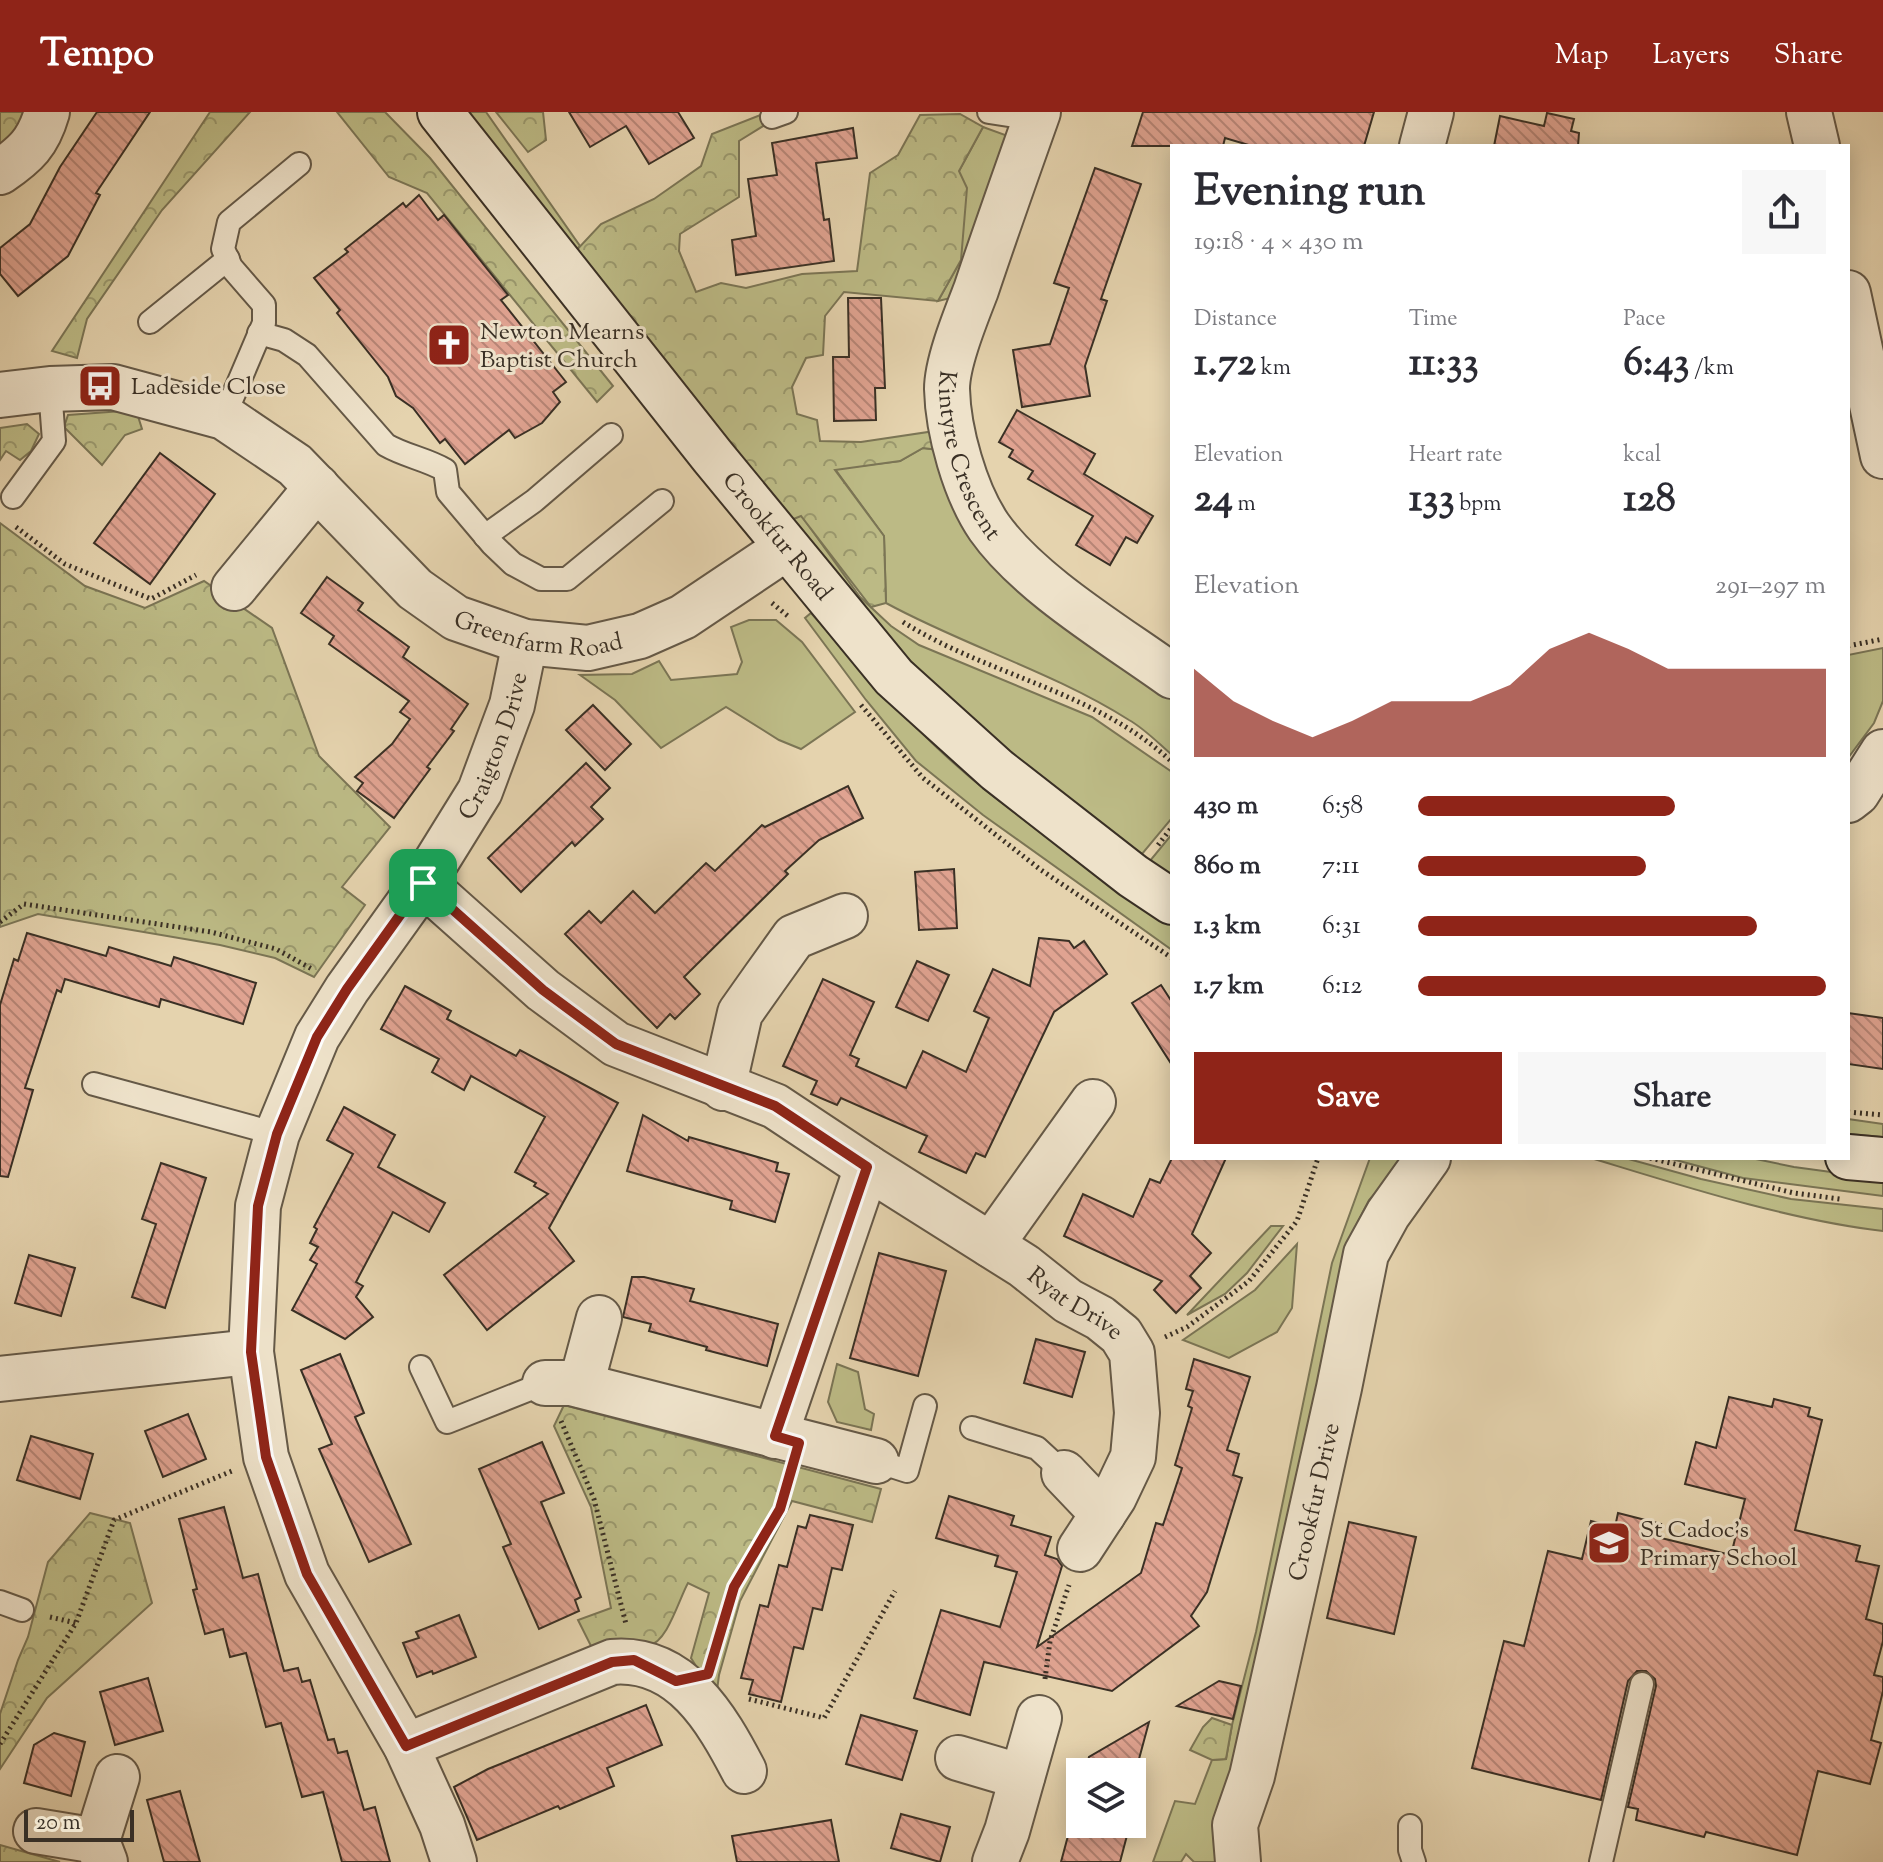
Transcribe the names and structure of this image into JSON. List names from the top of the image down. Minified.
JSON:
{"streets":{"street":["Kintyre Crescent","Crookfur Road","Greenfarm Road","Craigton Drive","Ryat Drive","Crookfur Drive"]},"crossings":[["Crookfur Road","Greenfarm Road"],["Greenfarm Road","Craigton Drive"],["Craigton Drive","Ryat Drive"]],"places":{"church":["Newton Mearns Baptist Church"],"bus stop":["Ladeside Close"],"school or university":["St Cadoc's Primary School"]},"scale_bar":"20 m","page":{"header":"Tempo","nav":["Map","Layers","Share"],"heading":["Evening run","19:18 · 4 × 430 m"],"stats":[["Distance","1.72 km"],["Time","11:33"],["Pace","6:43 /km"],["Elevation","24 m"],["Heart rate","133 bpm"],["kcal","128"]],"chart":["Elevation","291–297 m"],"list":[{"name":"430 m","note":"6:58"},{"name":"860 m","note":"7:11"},{"name":"1.3 km","note":"6:31"},{"name":"1.7 km","note":"6:12"}],"buttons":["Save","Share"],"scale":"20 m"}}
